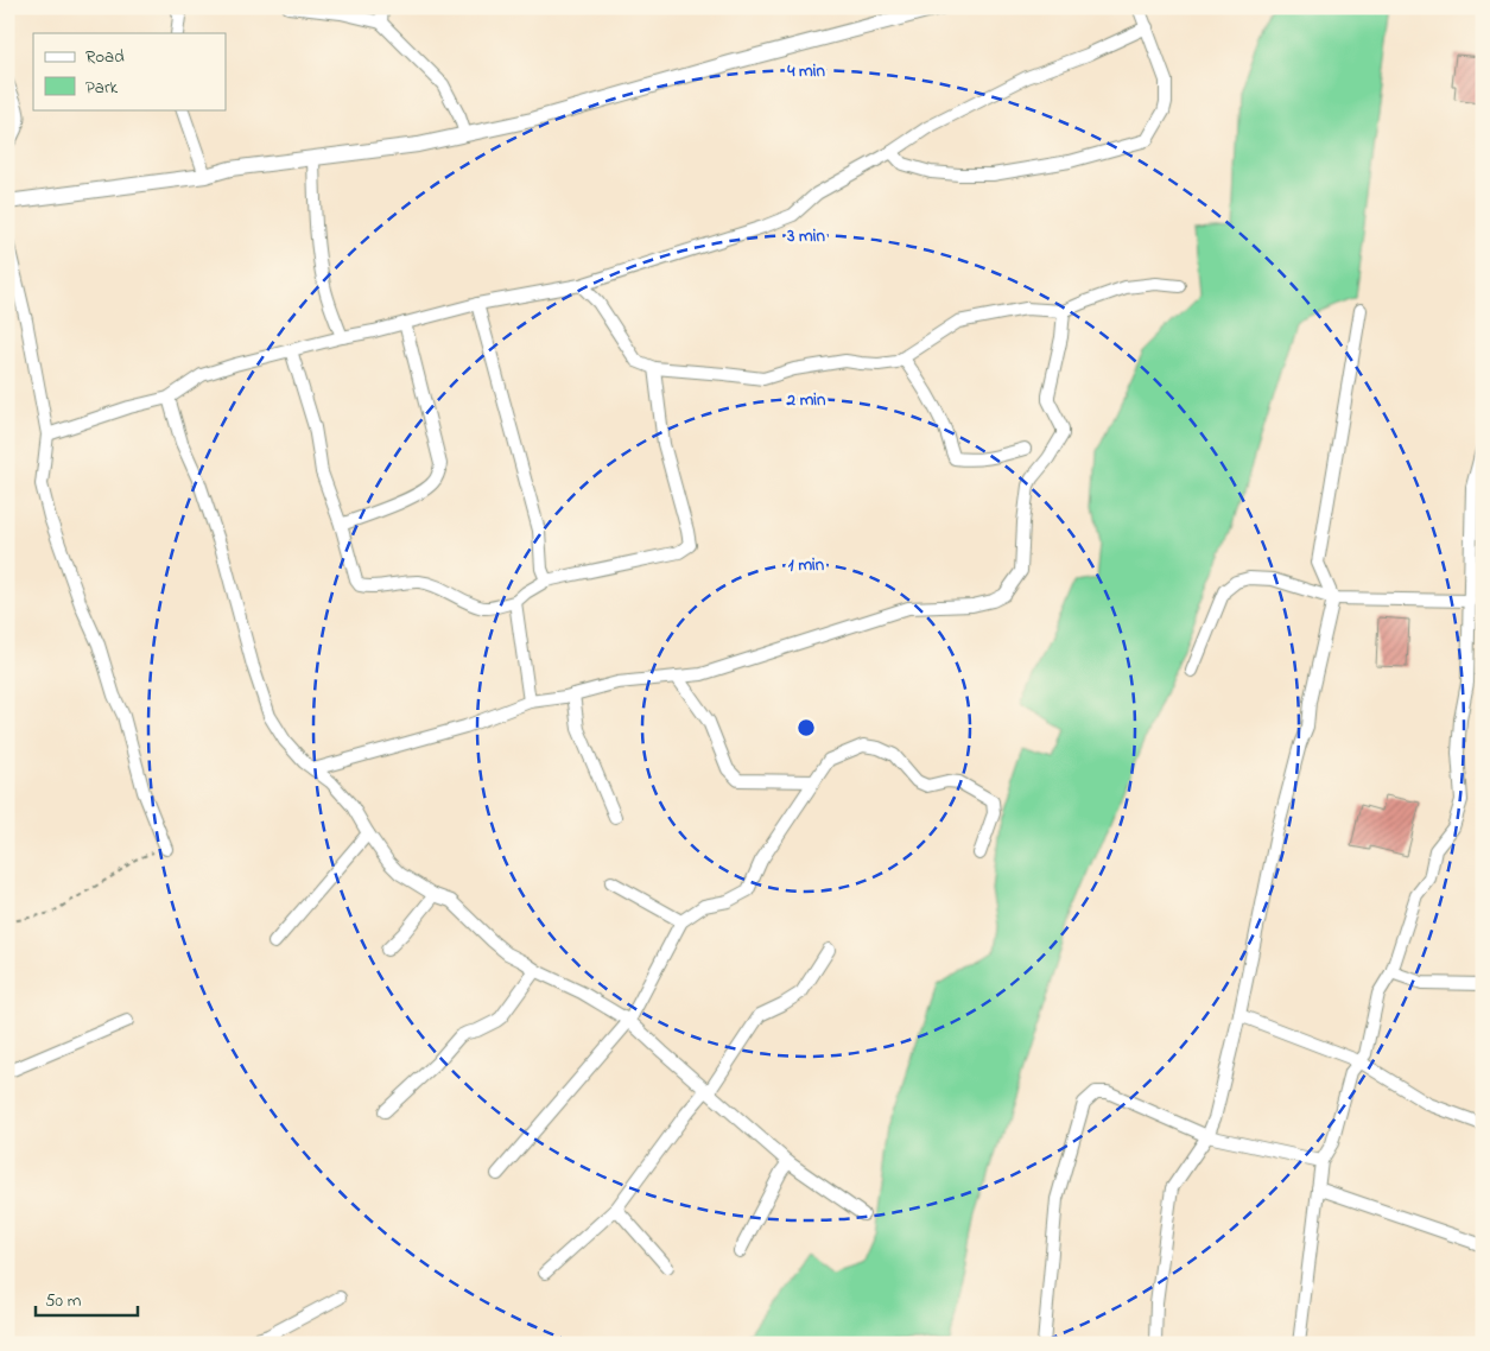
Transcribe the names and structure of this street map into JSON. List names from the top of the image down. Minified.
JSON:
{"legend":["Road","Park"],"scale_bar":"50 m","rings":["4 min","3 min","2 min","1 min"]}
